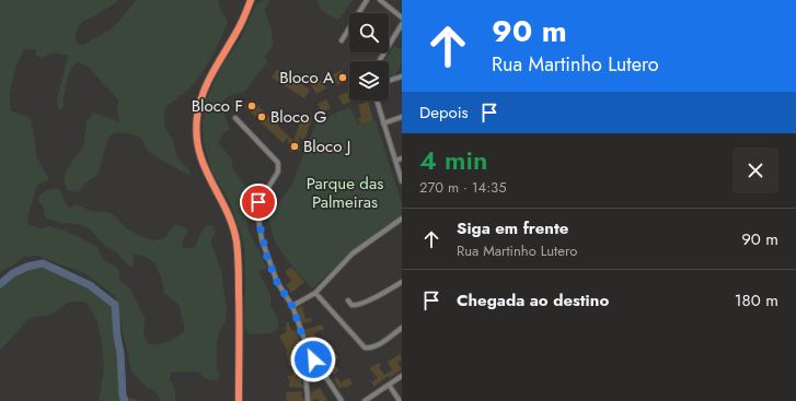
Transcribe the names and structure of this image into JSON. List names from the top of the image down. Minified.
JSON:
{"parks":["Parque das Palmeiras"],"places":["Bloco A","Bloco F","Bloco G","Bloco J"],"page":{"turn":["90 m","Rua Martinho Lutero"],"then":"Depois","heading":["4 min","270 m · 14:35"],"list":[{"name":"Siga em frente","note":"Rua Martinho Lutero","value":"90 m"},{"name":"Chegada ao destino","value":"180 m"}]}}
